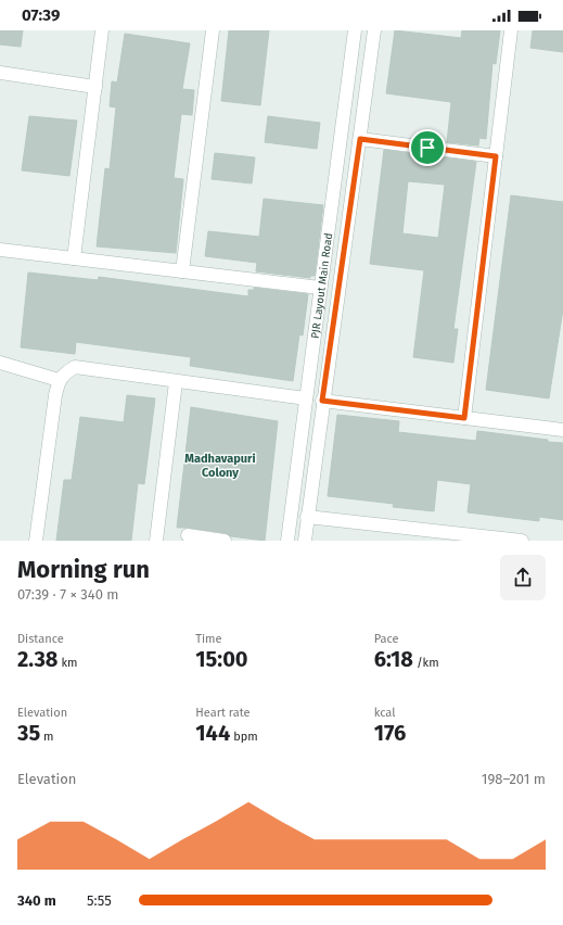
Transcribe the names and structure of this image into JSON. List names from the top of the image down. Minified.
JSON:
{"streets":{"street":["PJR Layout Main Road"]},"districts":["Madhavapuri Colony"],"page":{"status":"07:39","heading":["Morning run","07:39 · 7 × 340 m"],"stats":[["Distance","2.38 km"],["Time","15:00"],["Pace","6:18 /km"],["Elevation","35 m"],["Heart rate","144 bpm"],["kcal","176"]],"chart":["Elevation","198–201 m"],"list":[{"name":"340 m","note":"5:55"}]}}
